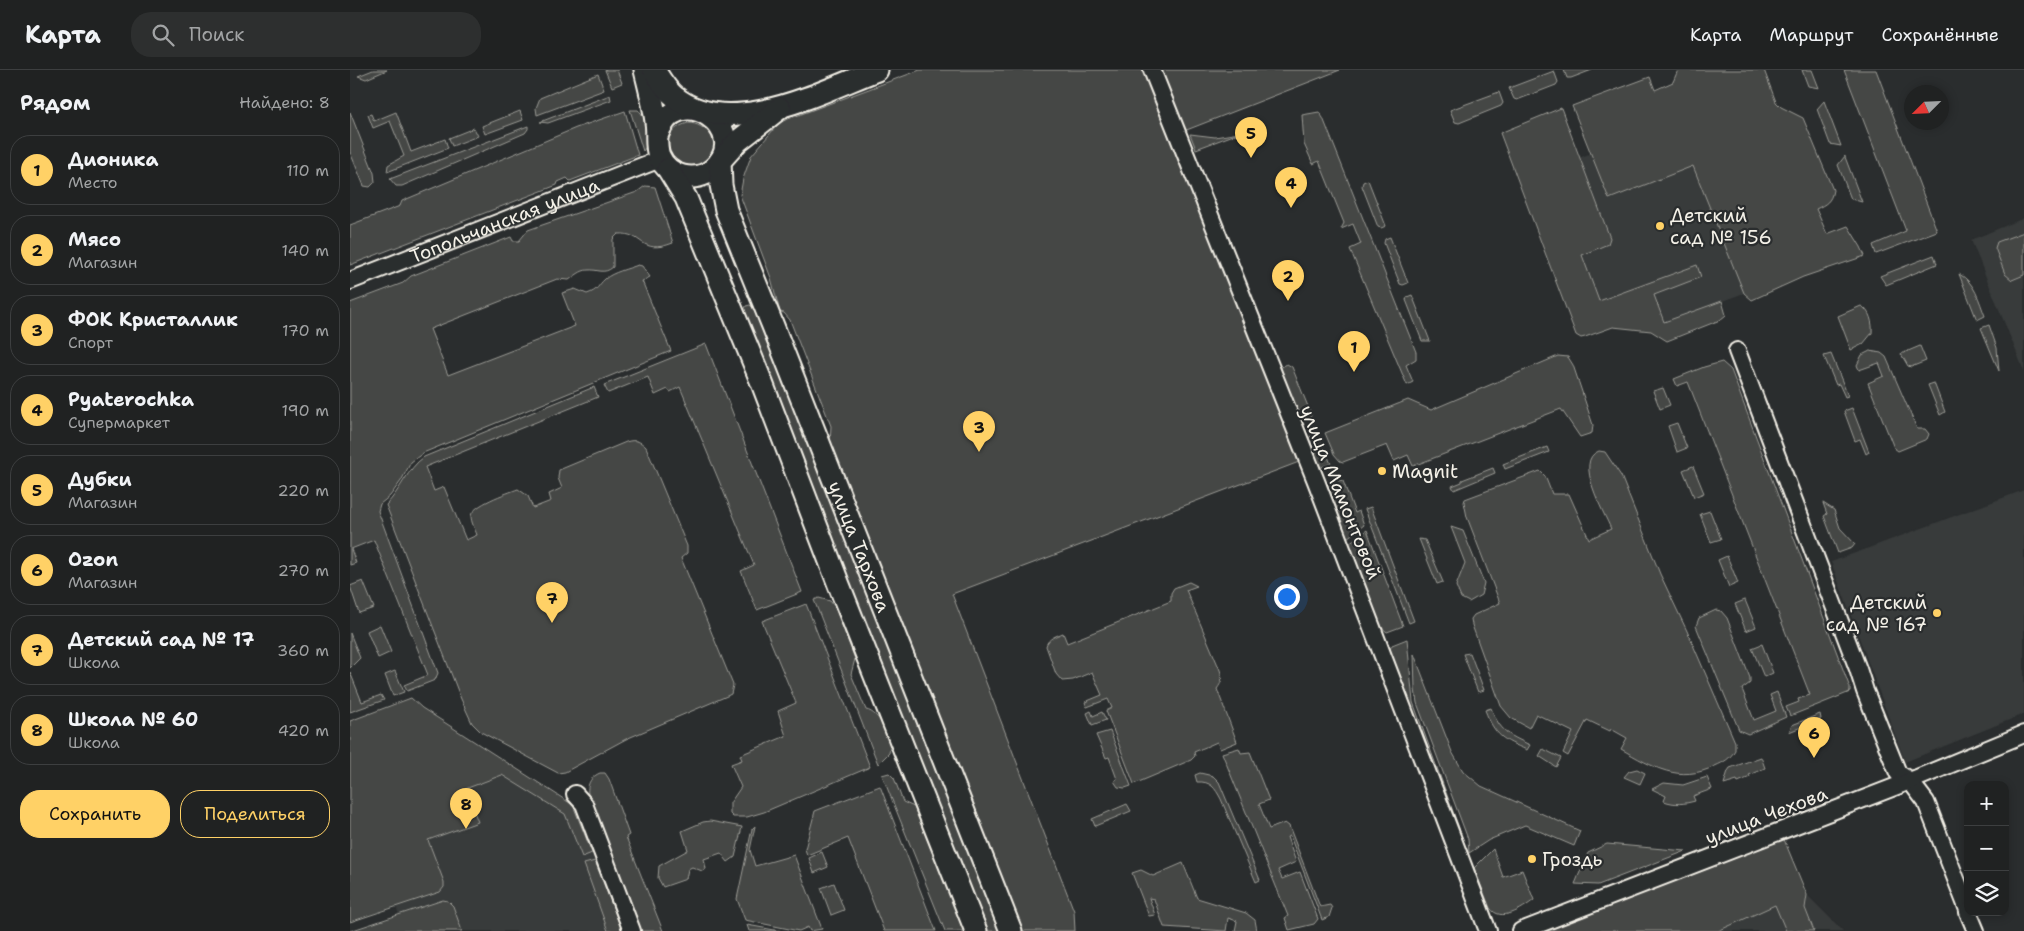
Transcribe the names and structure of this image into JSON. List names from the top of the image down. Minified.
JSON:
{"streets":{"main road":["улица Тархова"],"street":["Топольчанская улица","улица Мамонтовой","улица Чехова"]},"crossings":[["Топольчанская улица","улица Тархова"]],"places":["Детский сад № 156","Magnit","Детский сад № 167","Гроздь"],"north":"bottom left","page":{"header":"Карта","search":"Поиск","nav":["Карта","Маршрут","Сохранённые"],"heading":["Рядом","Найдено: 8"],"pins":["5","4","2","1","3","7","6","8"],"list":[{"mark":"1","name":"Дионика","note":"Место","value":"110 m"},{"mark":"2","name":"Мясо","note":"Магазин","value":"140 m"},{"mark":"3","name":"ФОК Кристаллик","note":"Спорт","value":"170 m"},{"mark":"4","name":"Pyaterochka","note":"Супермаркет","value":"190 m"},{"mark":"5","name":"Дубки","note":"Магазин","value":"220 m"},{"mark":"6","name":"Ozon","note":"Магазин","value":"270 m"},{"mark":"7","name":"Детский сад № 17","note":"Школа","value":"360 m"},{"mark":"8","name":"Школа № 60","note":"Школа","value":"420 m"}],"buttons":["Сохранить","Поделиться"],"map_buttons":["+","−"]}}
